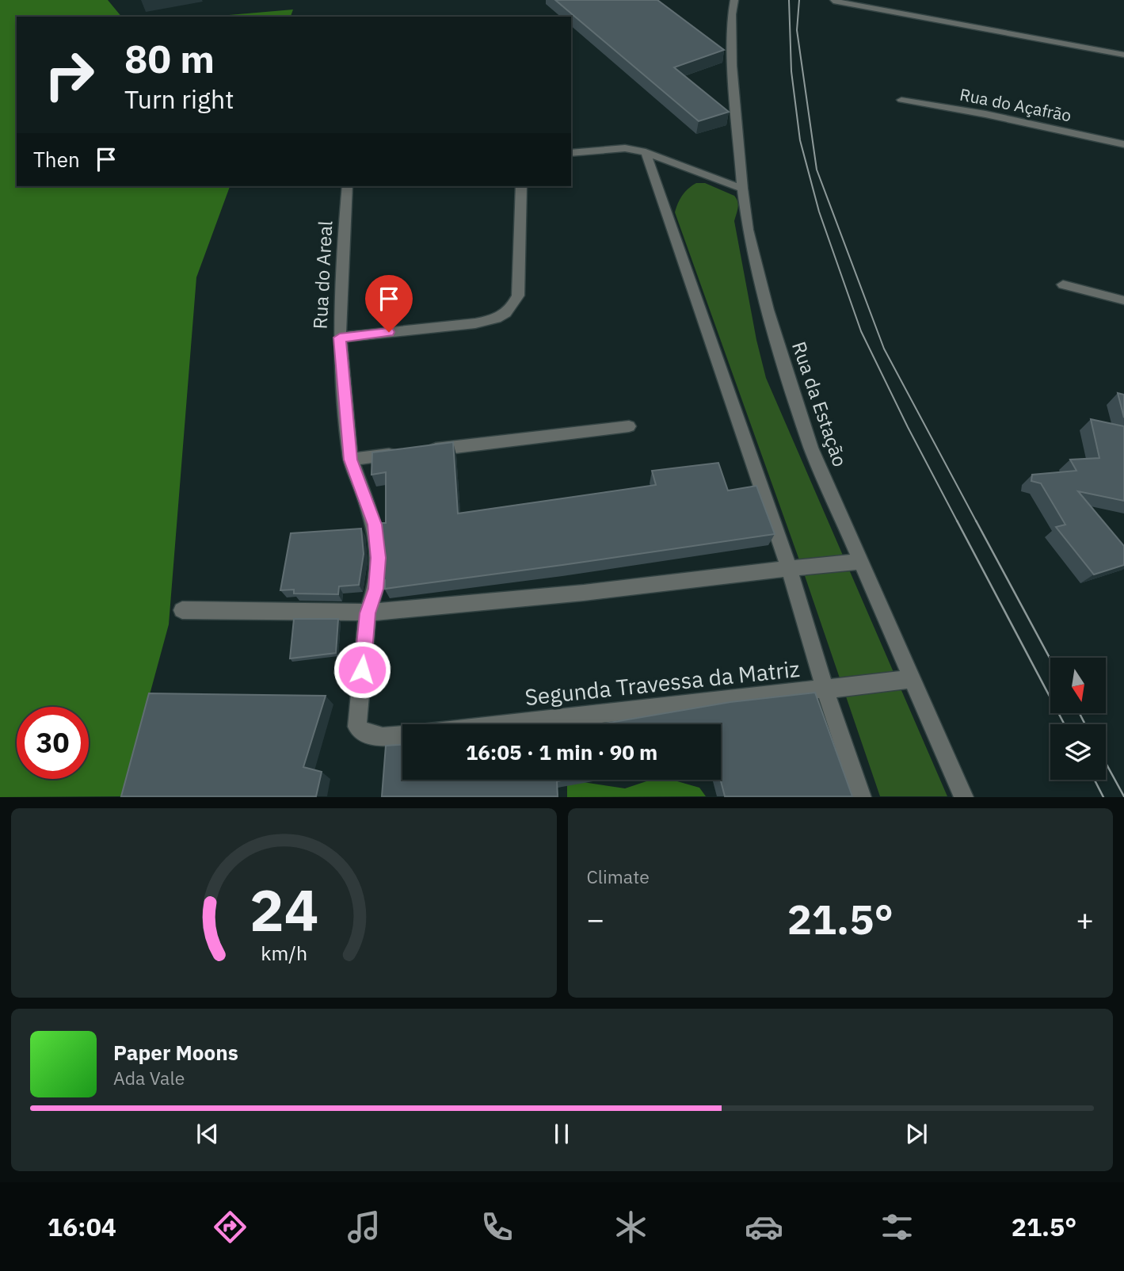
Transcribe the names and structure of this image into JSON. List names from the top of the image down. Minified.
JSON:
{"streets":{"street":["Rua do Açafrão","Rua do Areal","Rua da Estação","Segunda Travessa da Matriz"]},"crossings":[["Rua da Estação","Segunda Travessa da Matriz"]],"north":"bottom","page":{"turn":["80 m","Turn right"],"then":"Then","limit":"30","trip":"16:05 · 1 min · 90 m","tile":"Climate","heat":["−","21.5°","+"],"song":["Paper Moons","Ada Vale"],"tabs":["16:04","21.5°"],"gauge":["24","km/h"]}}
